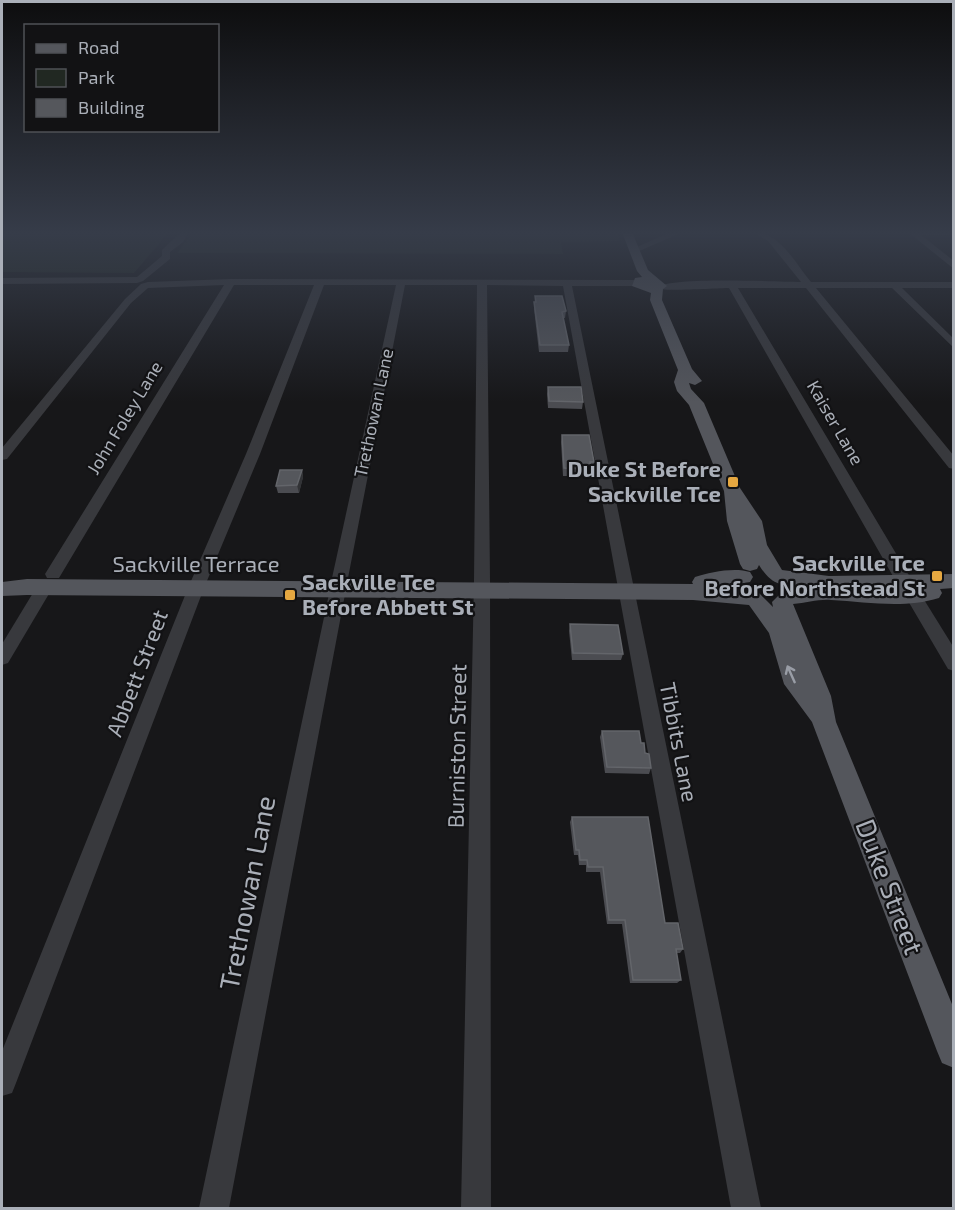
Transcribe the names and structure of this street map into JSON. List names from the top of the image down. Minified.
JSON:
{"streets":{"main road":["Sackville Terrace","Duke Street"],"street":["Trethowan Lane","John Foley Lane","Kaiser Lane","Abbett Street","Tibbits Lane","Burniston Street"]},"crossings":[["Trethowan Lane","Sackville Terrace"],["John Foley Lane","Sackville Terrace"],["Sackville Terrace","Abbett Street"],["Sackville Terrace","Tibbits Lane"],["Sackville Terrace","Burniston Street"],["Sackville Terrace","Duke Street"]],"places":{"transit":["Duke St Before Sackville Tce","Sackville Tce Before Northstead St","Sackville Tce Before Abbett St"]},"legend":["Road","Park","Building"]}
